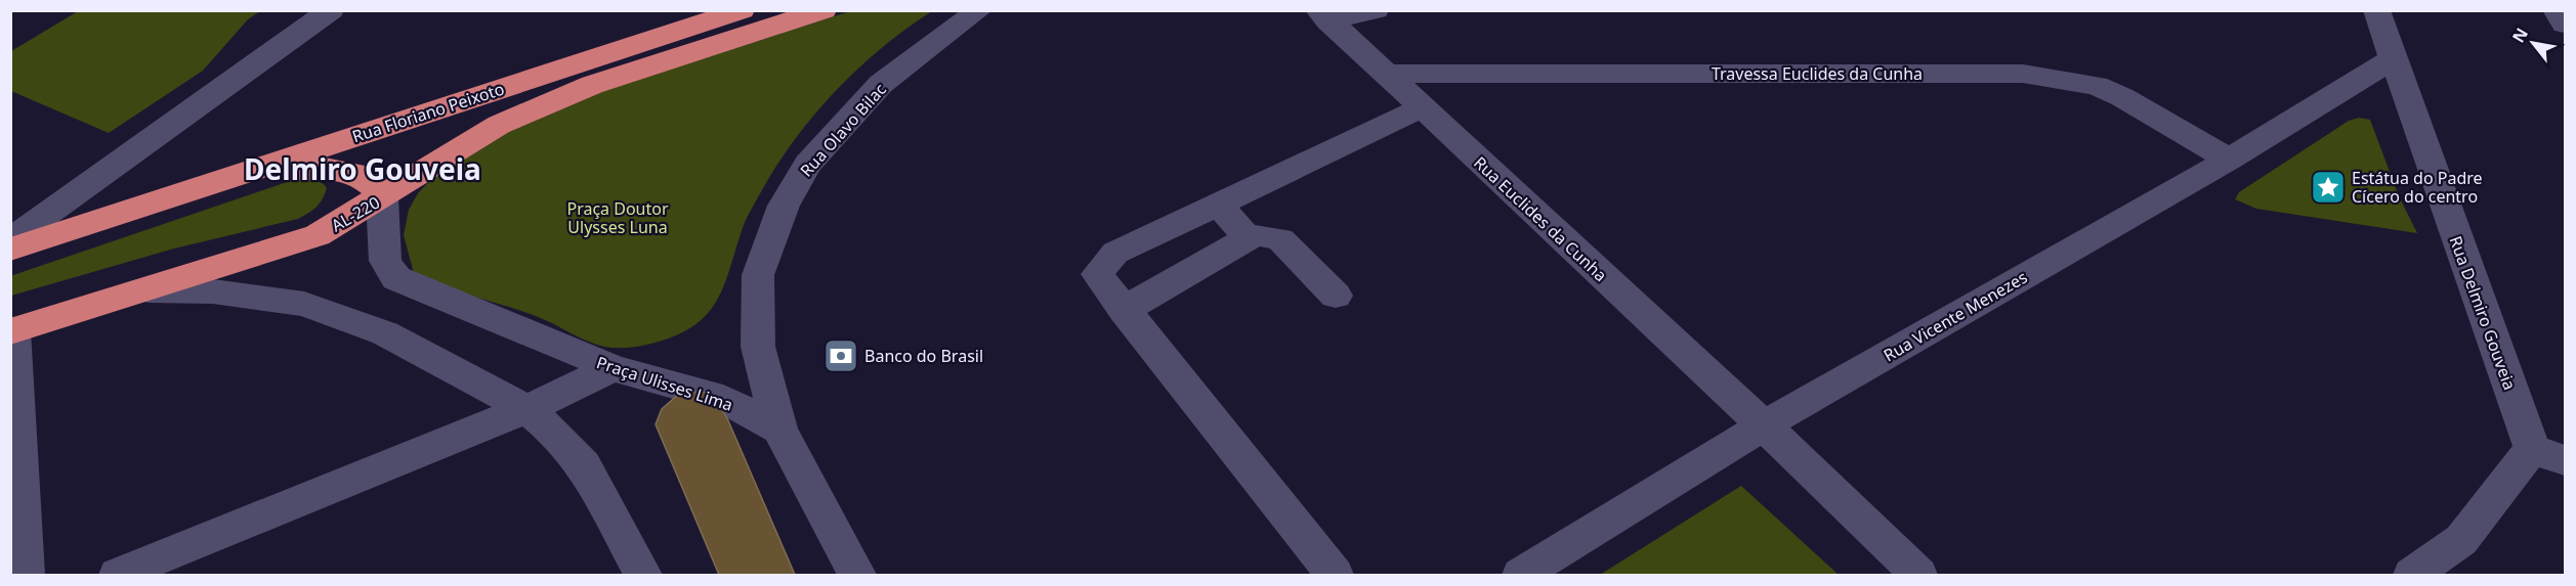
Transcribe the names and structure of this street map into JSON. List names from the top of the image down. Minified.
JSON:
{"streets":{"highway":["Rua Floriano Peixoto","AL-220"],"street":["Travessa Euclides da Cunha","Rua Olavo Bilac","Rua Euclides da Cunha","Rua Delmiro Gouveia","Rua Vicente Menezes","Praça Ulisses Lima"]},"crossings":[["Travessa Euclides da Cunha","Rua Euclides da Cunha"],["Travessa Euclides da Cunha","Rua Vicente Menezes"],["Rua Olavo Bilac","Praça Ulisses Lima"],["AL-220","Praça Ulisses Lima"],["Rua Euclides da Cunha","Rua Vicente Menezes"],["Rua Delmiro Gouveia","Rua Vicente Menezes"]],"districts":["Delmiro Gouveia"],"parks":["Praça Doutor Ulysses Luna"],"places":{"place":["Estátua do Padre Cícero do centro"],"bank":["Banco do Brasil"]},"north":"top left"}
